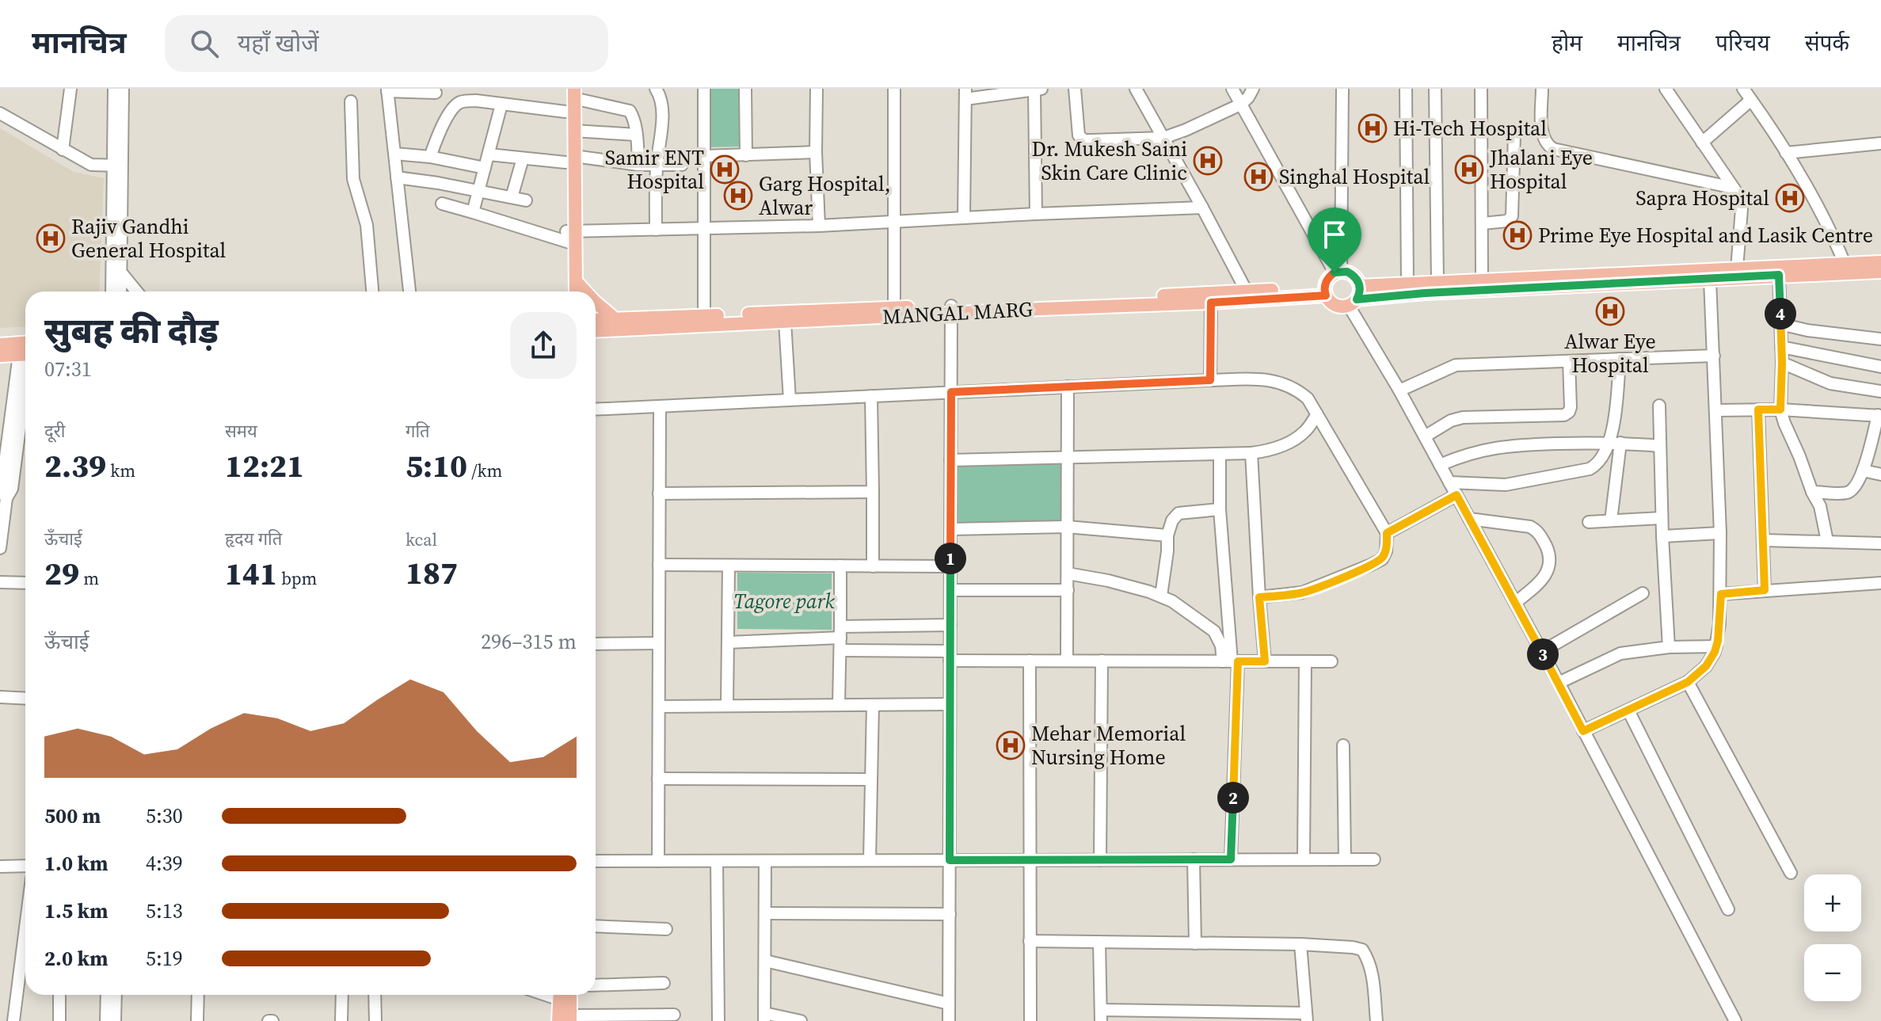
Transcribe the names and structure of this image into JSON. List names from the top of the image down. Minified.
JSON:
{"streets":{"main road":["MANGAL MARG"]},"parks":["Tagore park"],"places":{"hospital":["Hi-Tech Hospital","Dr. Mukesh Saini Skin Care Clinic","Samir ENT Hospital","Jhalani Eye Hospital","Singhal Hospital","Garg Hospital, Alwar","Sapra Hospital","Prime Eye Hospital and Lasik Centre","Rajiv Gandhi General Hospital","Alwar Eye Hospital","Mehar Memorial Nursing Home"]},"page":{"header":"मानचित्र","search":"यहाँ खोजें","nav":["होम","मानचित्र","परिचय","संपर्क"],"heading":["सुबह की दौड़","07:31"],"pins":["4","1","3","2"],"stats":[["दूरी","2.39 km"],["समय","12:21"],["गति","5:10 /km"],["ऊँचाई","29 m"],["हृदय गति","141 bpm"],["kcal","187"]],"chart":["ऊँचाई","296–315 m"],"list":[{"name":"500 m","note":"5:30"},{"name":"1.0 km","note":"4:39"},{"name":"1.5 km","note":"5:13"},{"name":"2.0 km","note":"5:19"}],"map_buttons":["+","−"]}}
